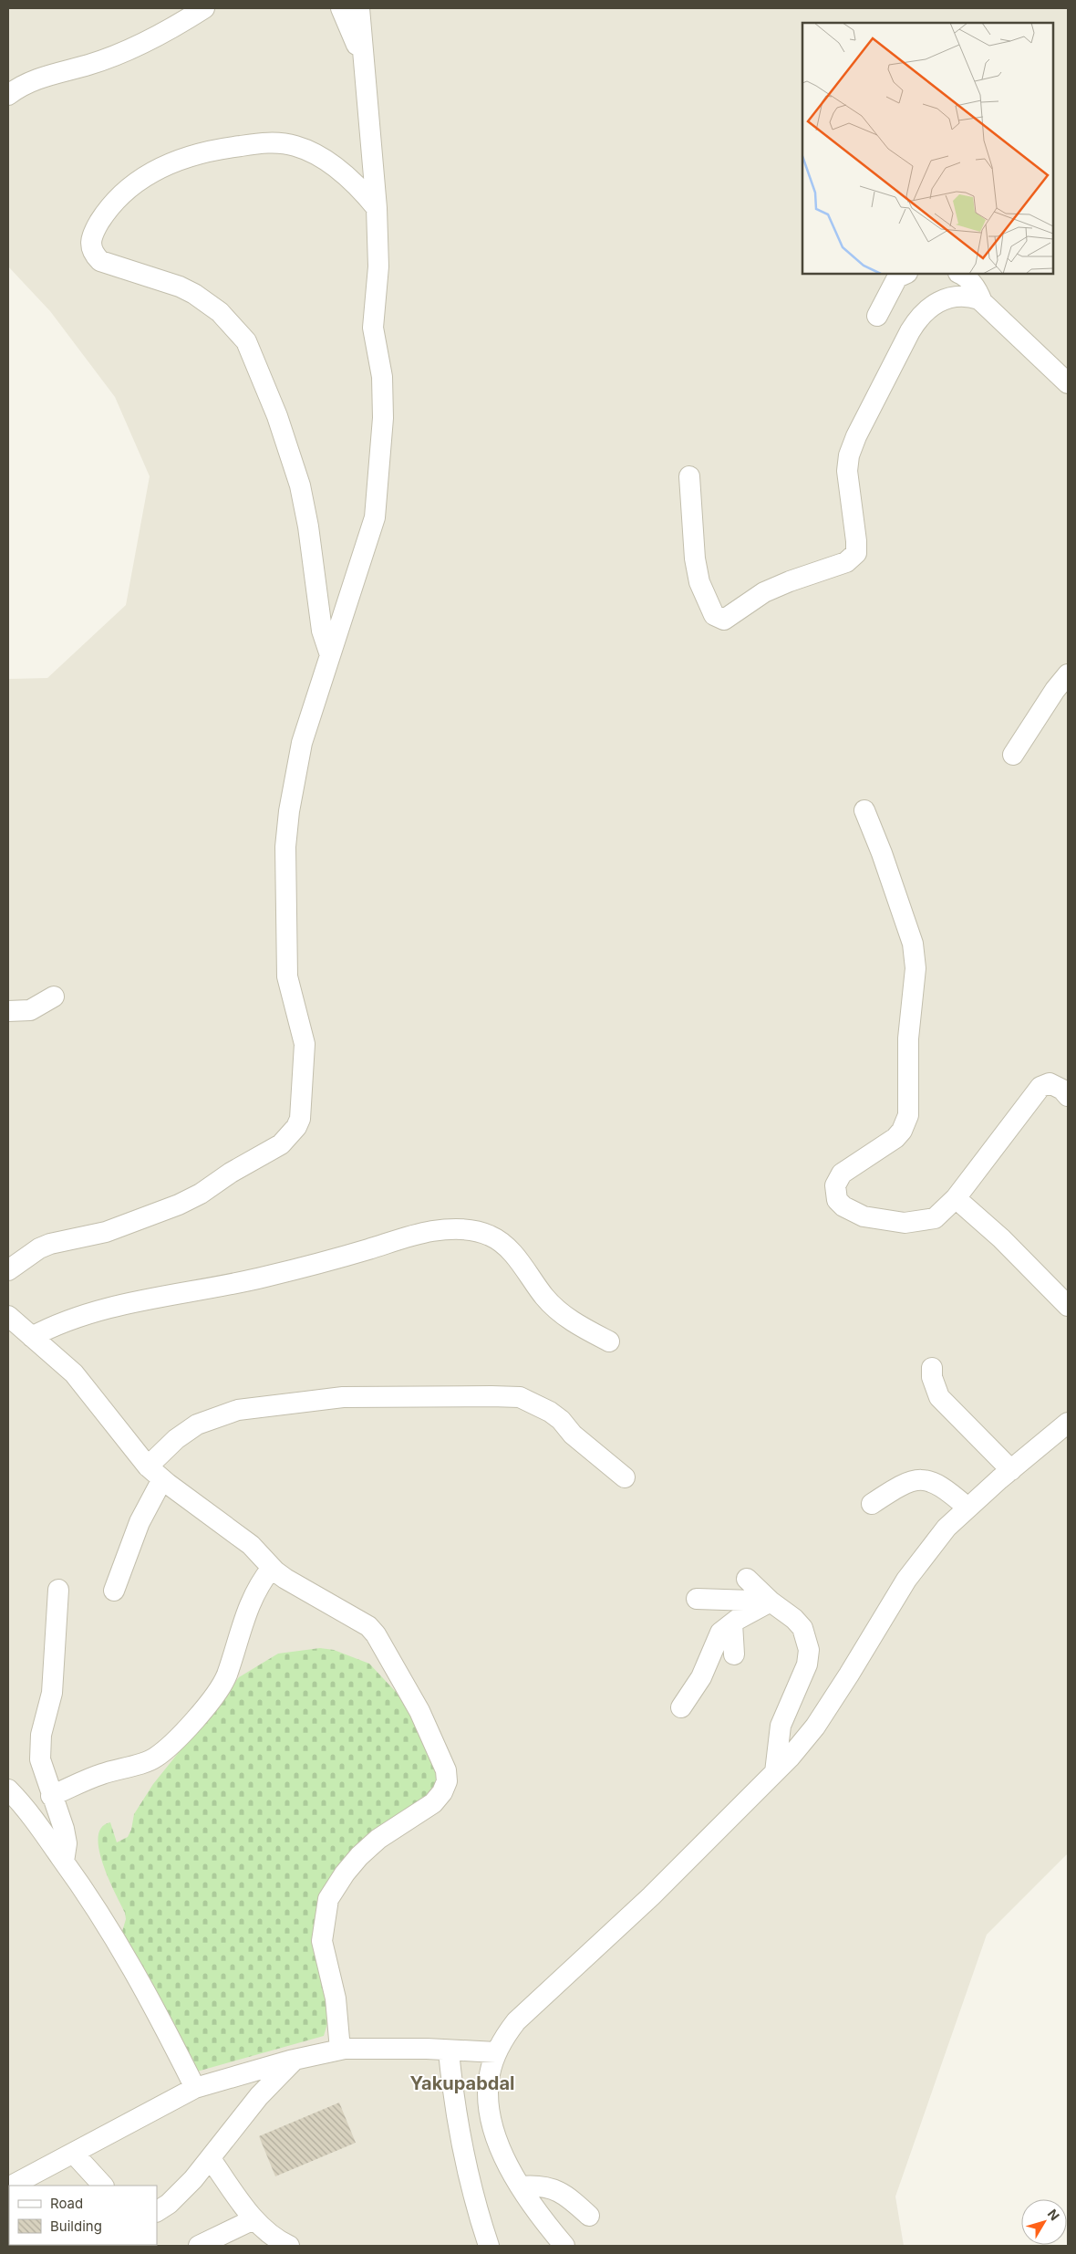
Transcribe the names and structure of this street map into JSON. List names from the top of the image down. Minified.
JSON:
{"districts":["Yakupabdal"],"legend":["Road","Building"],"north":"top right"}
